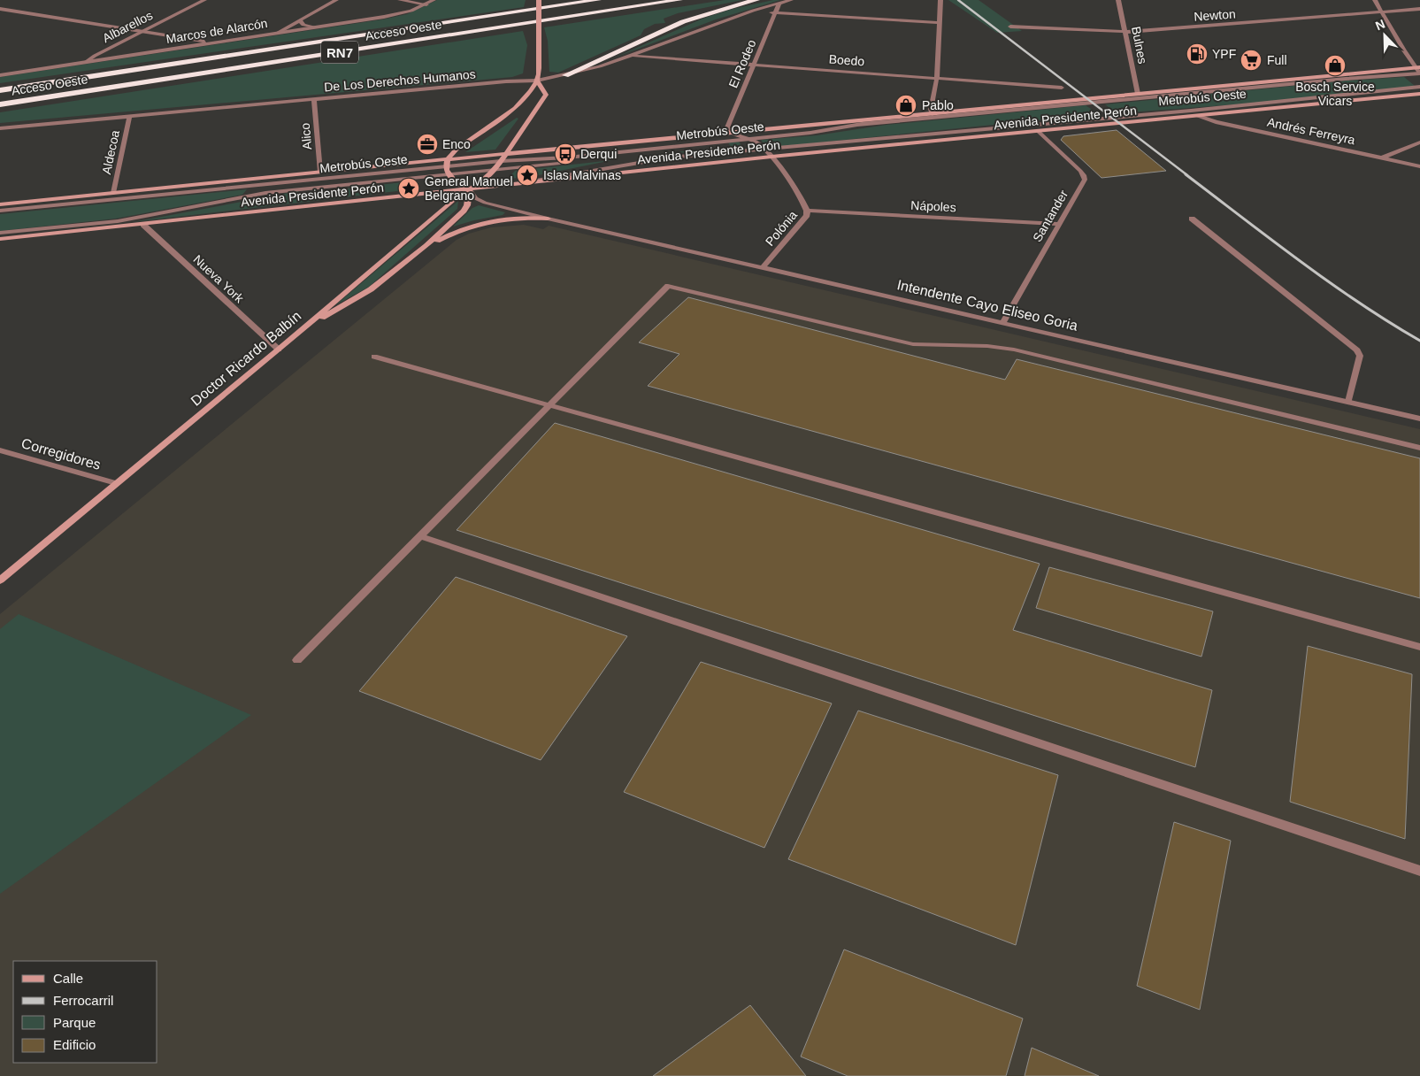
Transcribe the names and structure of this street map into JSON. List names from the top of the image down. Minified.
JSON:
{"streets":{"highway":["Acceso Oeste","RN7"],"main road":["Avenida Presidente Perón","Doctor Ricardo Balbín"],"street":["Newton","Albarellos","Marcos de Alarcón","Bulnes","Boedo","El Rodeo","De Los Derechos Humanos","Metrobús Oeste","Andrés Ferreyra","Alico","Aldecoa","Nápoles","Santander","Polónia","Nueva York","Intendente Cayo Eliseo Goria","Corregidores"]},"crossings":[["Newton","Bulnes"],["Albarellos","Marcos de Alarcón"],["Bulnes","Avenida Presidente Perón"],["Boedo","El Rodeo"],["Boedo","De Los Derechos Humanos"],["El Rodeo","De Los Derechos Humanos"],["El Rodeo","Metrobús Oeste"],["El Rodeo","Avenida Presidente Perón"],["De Los Derechos Humanos","Alico"],["De Los Derechos Humanos","Aldecoa"],["De Los Derechos Humanos","Doctor Ricardo Balbín"],["Metrobús Oeste","Avenida Presidente Perón"],["Metrobús Oeste","Polónia"],["Metrobús Oeste","Doctor Ricardo Balbín"],["Avenida Presidente Perón","Andrés Ferreyra"],["Avenida Presidente Perón","Alico"],["Avenida Presidente Perón","Aldecoa"],["Avenida Presidente Perón","Santander"],["Avenida Presidente Perón","Polónia"],["Avenida Presidente Perón","Nueva York"],["Avenida Presidente Perón","Intendente Cayo Eliseo Goria"],["Avenida Presidente Perón","Doctor Ricardo Balbín"],["Nápoles","Santander"],["Nápoles","Polónia"],["Santander","Intendente Cayo Eliseo Goria"],["Polónia","Intendente Cayo Eliseo Goria"],["Nueva York","Doctor Ricardo Balbín"],["Intendente Cayo Eliseo Goria","Doctor Ricardo Balbín"],["Doctor Ricardo Balbín","Corregidores"]],"places":{"fuel station":["YPF"],"supermarket":["Full"],"shop":["Bosch Service Vicars","Pablo"],"office":["Enco"],"bus stop":["Derqui"],"place":["Islas Malvinas","General Manuel Belgrano"]},"legend":["Calle","Ferrocarril","Parque","Edificio"],"north":"top left"}
